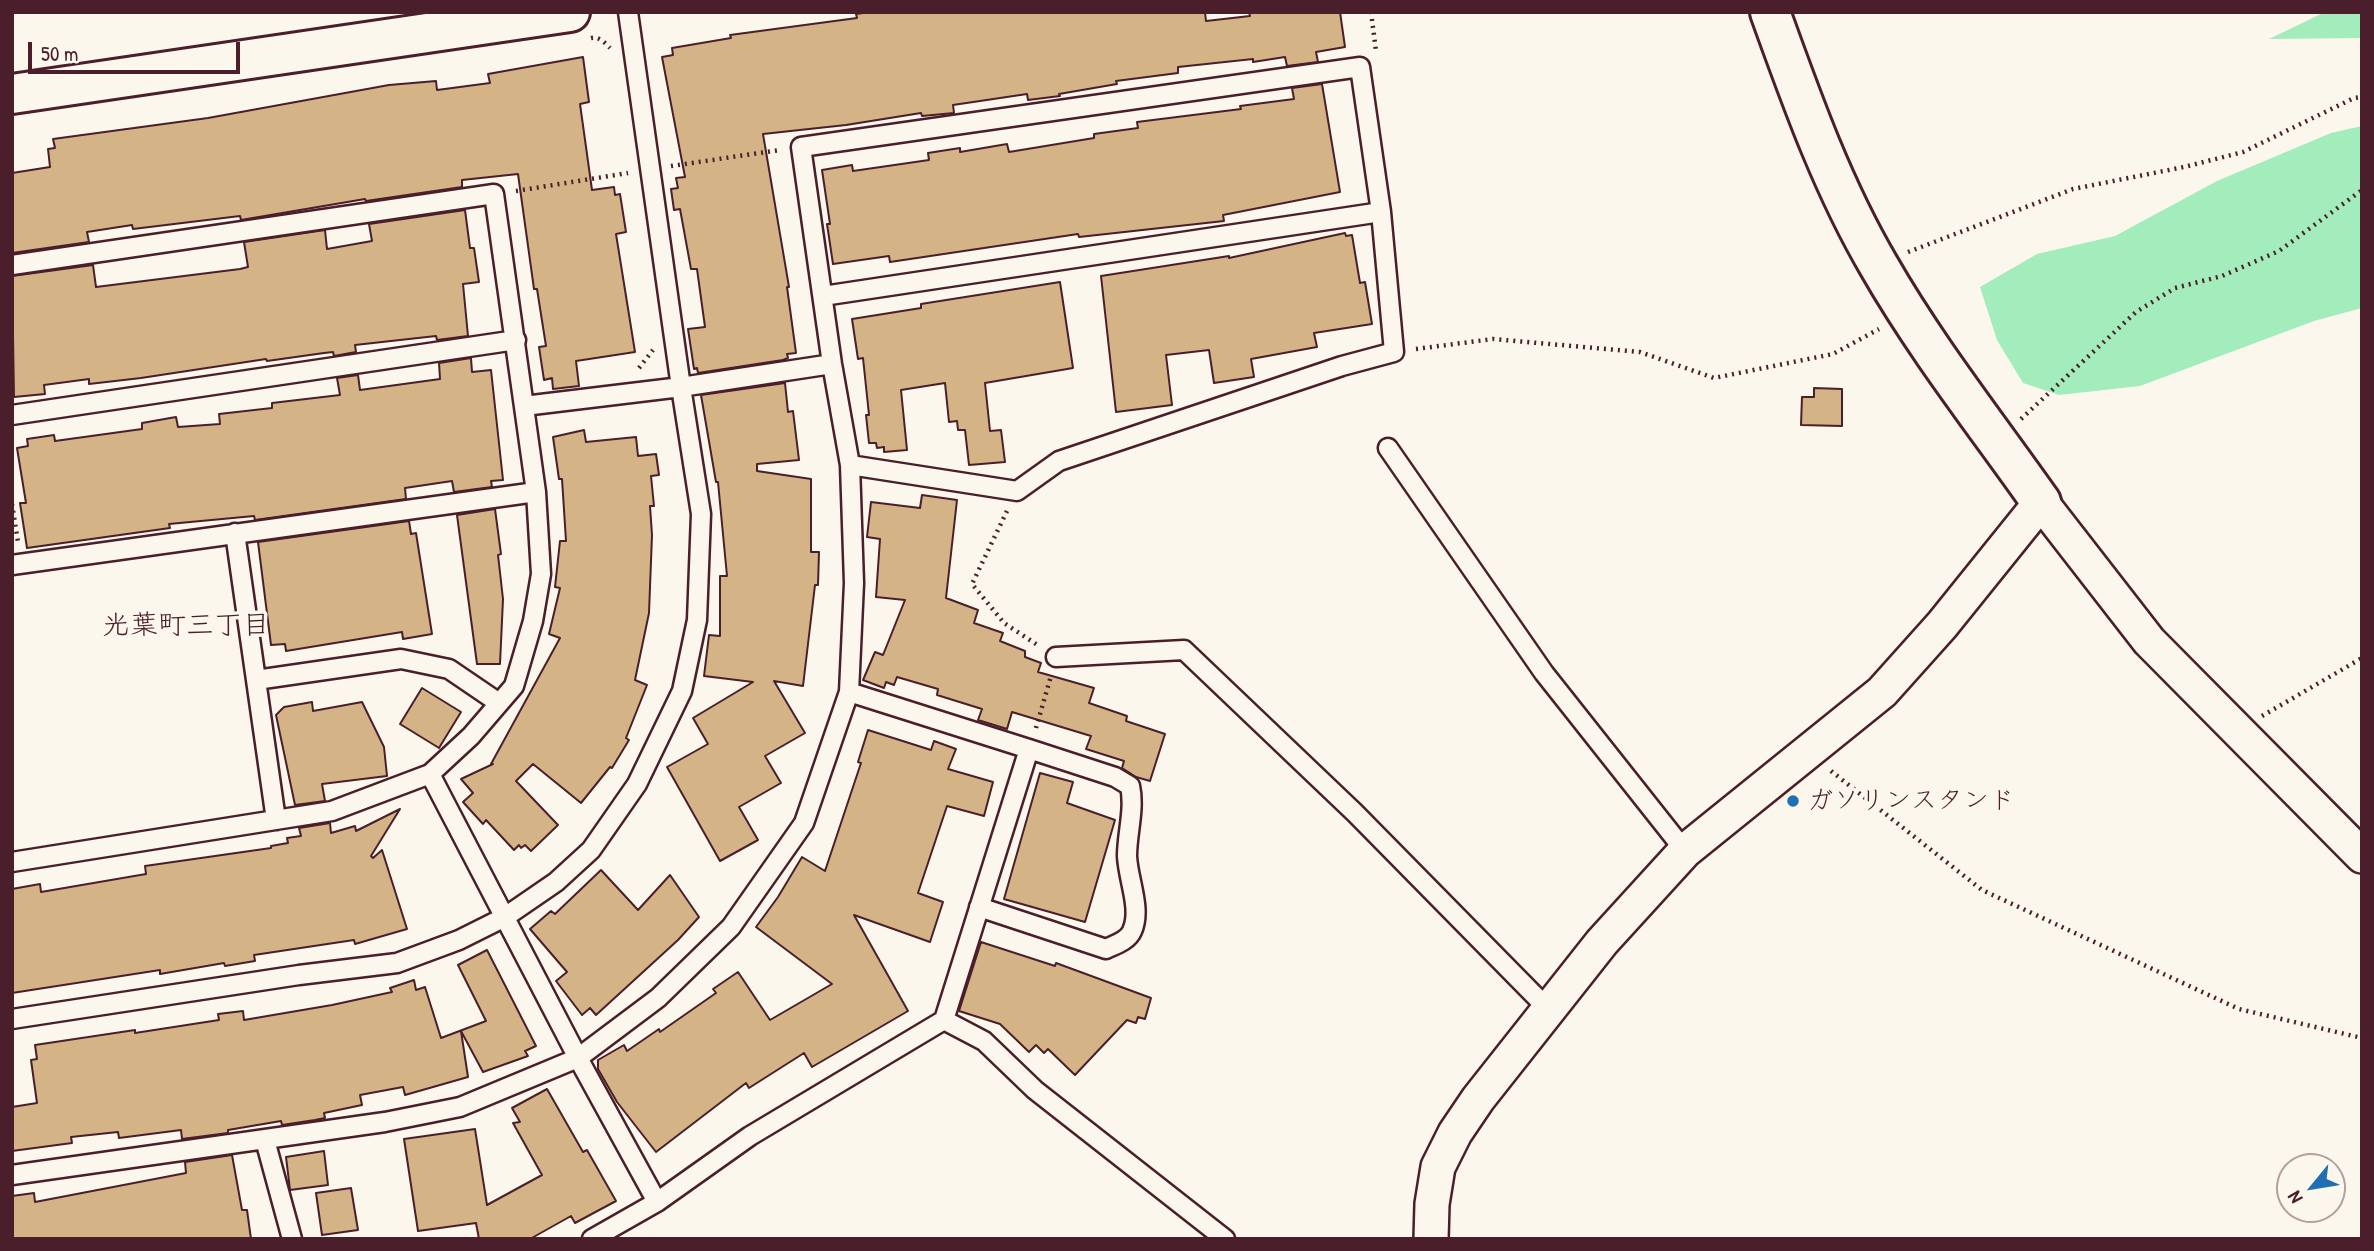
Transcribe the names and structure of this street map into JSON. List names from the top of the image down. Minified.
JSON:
{"districts":["光葉町三丁目"],"places":["ガソリンスタンド"],"scale_bar":"50 m","north":"bottom left"}
